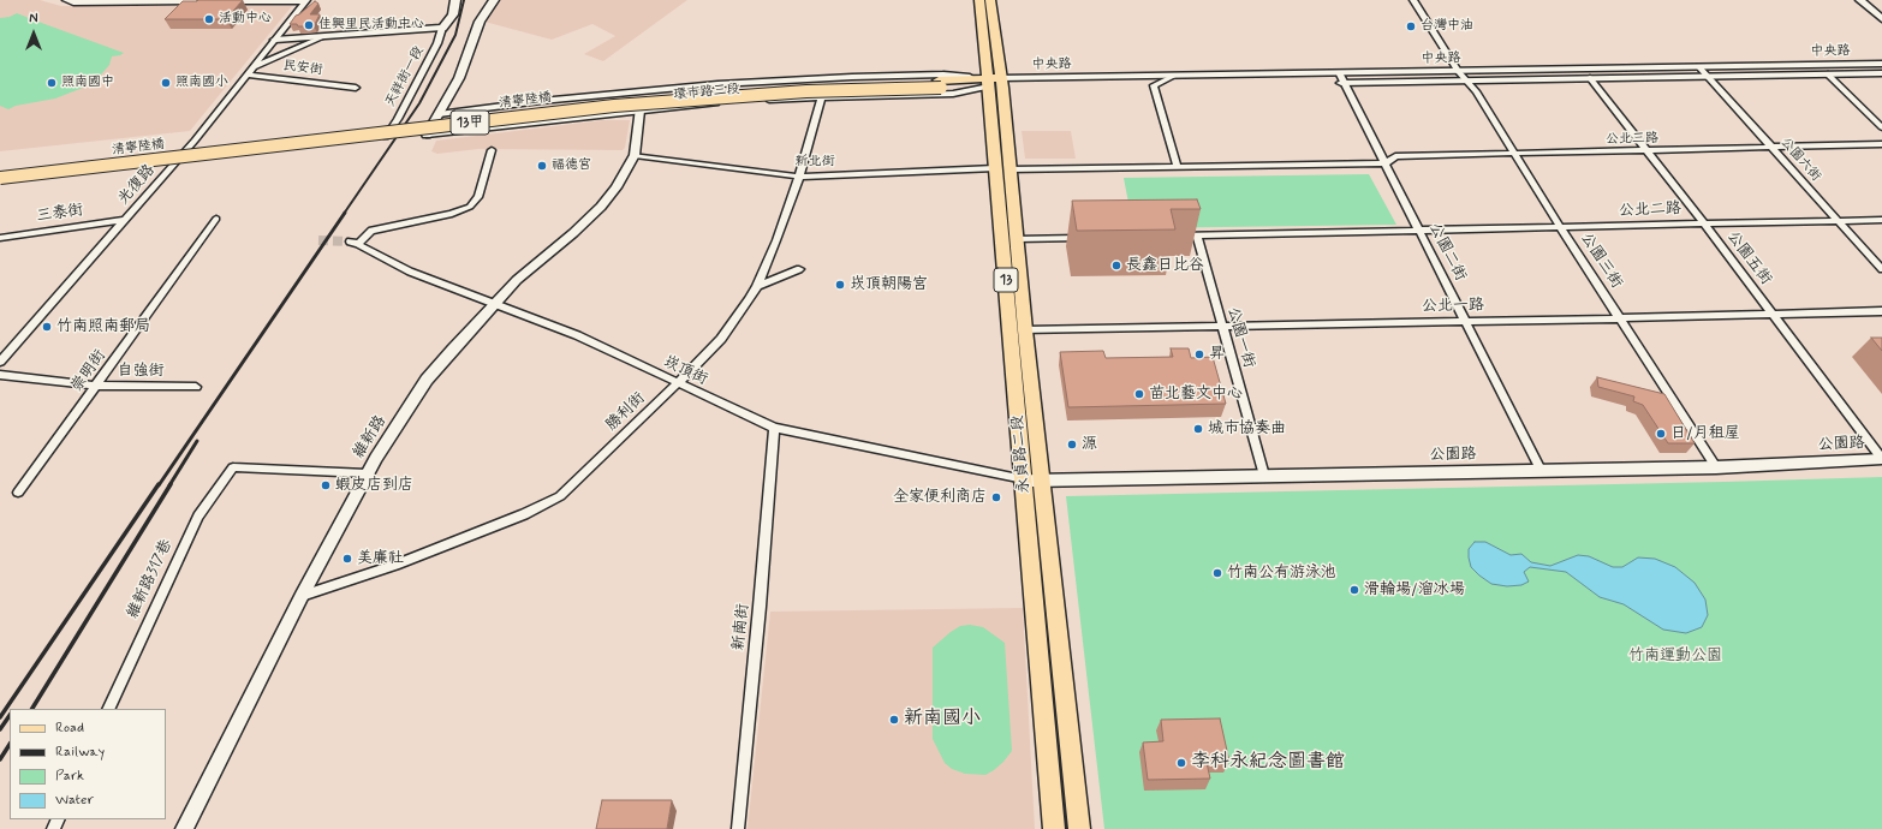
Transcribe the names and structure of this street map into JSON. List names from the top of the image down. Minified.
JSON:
{"streets":{"main road":["清寧陸橋","13甲","13","永貞路二段"],"street":["中央路","民安街","天祥街一段","環市路三段","公北三路","公園六街","新北街","光復路","公北二路","三泰街","公園二街","公園五街","公園三街","公北一路","公園一街","崇明街","自強街","崁頂街","勝利街","維新路","公園路","維新路317巷","新南街"]},"crossings":[["中央路","環市路三段"],["中央路","13甲"],["中央路","公園六街"],["中央路","公園二街"],["中央路","公園五街"],["中央路","公園三街"],["中央路","13"],["中央路","永貞路二段"],["民安街","天祥街一段"],["民安街","光復路"],["環市路三段","13甲"],["環市路三段","13"],["環市路三段","勝利街"],["環市路三段","維新路"],["環市路三段","永貞路二段"],["清寧陸橋","13甲"],["13甲","13"],["13甲","永貞路二段"],["公北三路","公園六街"],["公北三路","新北街"],["公北三路","公園二街"],["公北三路","公園五街"],["公北三路","公園三街"],["公園六街","公北二路"],["新北街","勝利街"],["新北街","維新路"],["新北街","永貞路二段"],["光復路","三泰街"],["公北二路","公園二街"],["公北二路","公園五街"],["公北二路","公園三街"],["公北二路","公園一街"],["公園二街","公北一路"],["公園二街","公園路"],["公園五街","公北一路"],["公園五街","公園路"],["公園三街","公北一路"],["公園三街","公園路"],["13","永貞路二段"],["公北一路","公園一街"],["公北一路","永貞路二段"],["公園一街","公園路"],["崇明街","自強街"],["崁頂街","勝利街"],["崁頂街","維新路"],["崁頂街","公園路"],["崁頂街","永貞路二段"],["崁頂街","新南街"],["勝利街","維新路"],["維新路","維新路317巷"],["公園路","永貞路二段"]],"parks":["竹南運動公園"],"places":["活動中心","佳興里民活動中心","台灣中油","照南國中","照南國小","福德宮","長鑫日比谷","崁頂朝陽宮","竹南照南郵局","昇","苗北藝文中心","城市協奏曲","日/月租屋","源","蝦皮店到店","全家便利商店","美廉社","竹南公有游泳池","滑輪場/溜冰場","新南國小","李科永紀念圖書館"],"legend":["Road","Railway","Park","Water"],"north":"top"}
